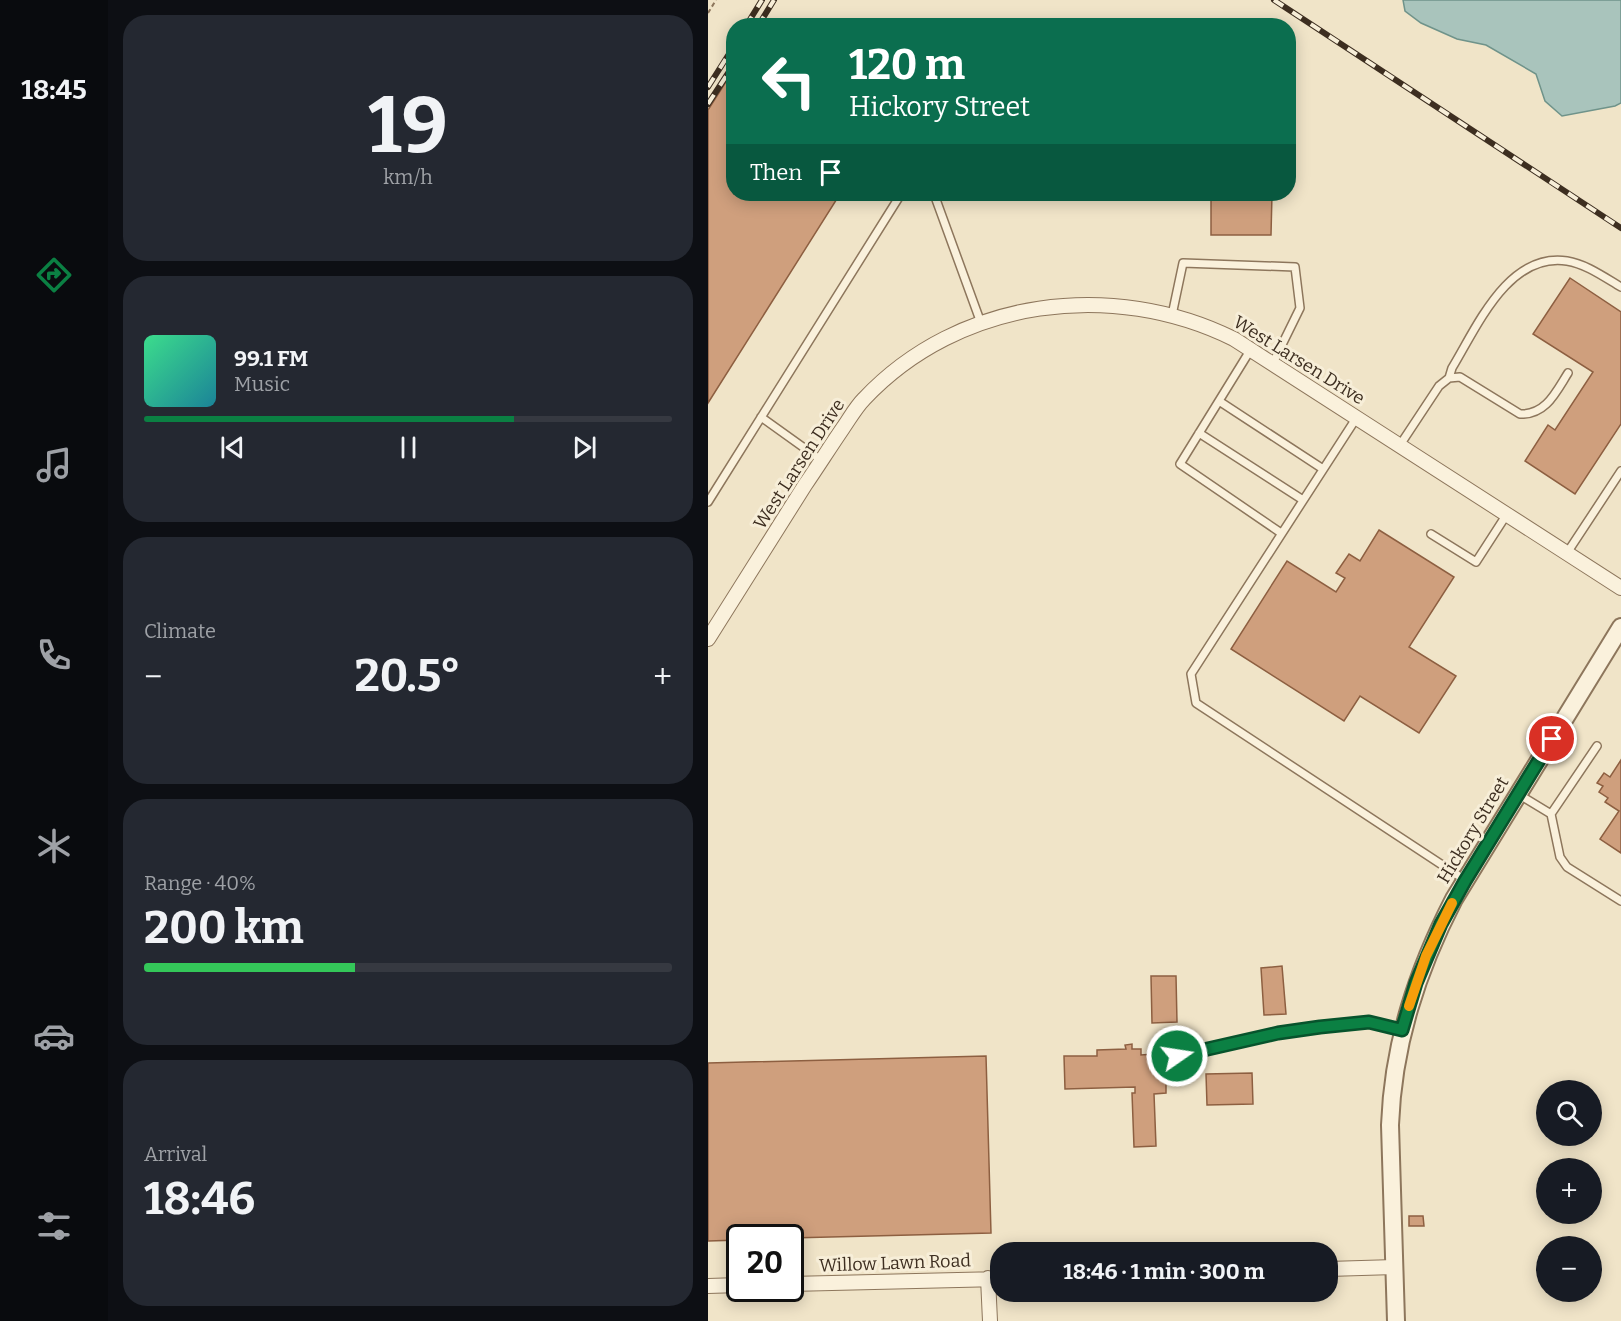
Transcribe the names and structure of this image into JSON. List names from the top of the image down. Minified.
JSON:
{"streets":{"street":["West Larsen Drive","Hickory Street","Willow Lawn Road"]},"page":{"tabs":"18:45","tile":[["19","km/h"],"Climate",["Range · 40%","200 km"],["Arrival","18:46"]],"turn":["120 m","Hickory Street"],"then":"Then","song":["99.1 FM","Music"],"heat":["−","20.5°","+"],"map_buttons":["+","−"],"limit":"20","trip":"18:46 · 1 min · 300 m"}}
